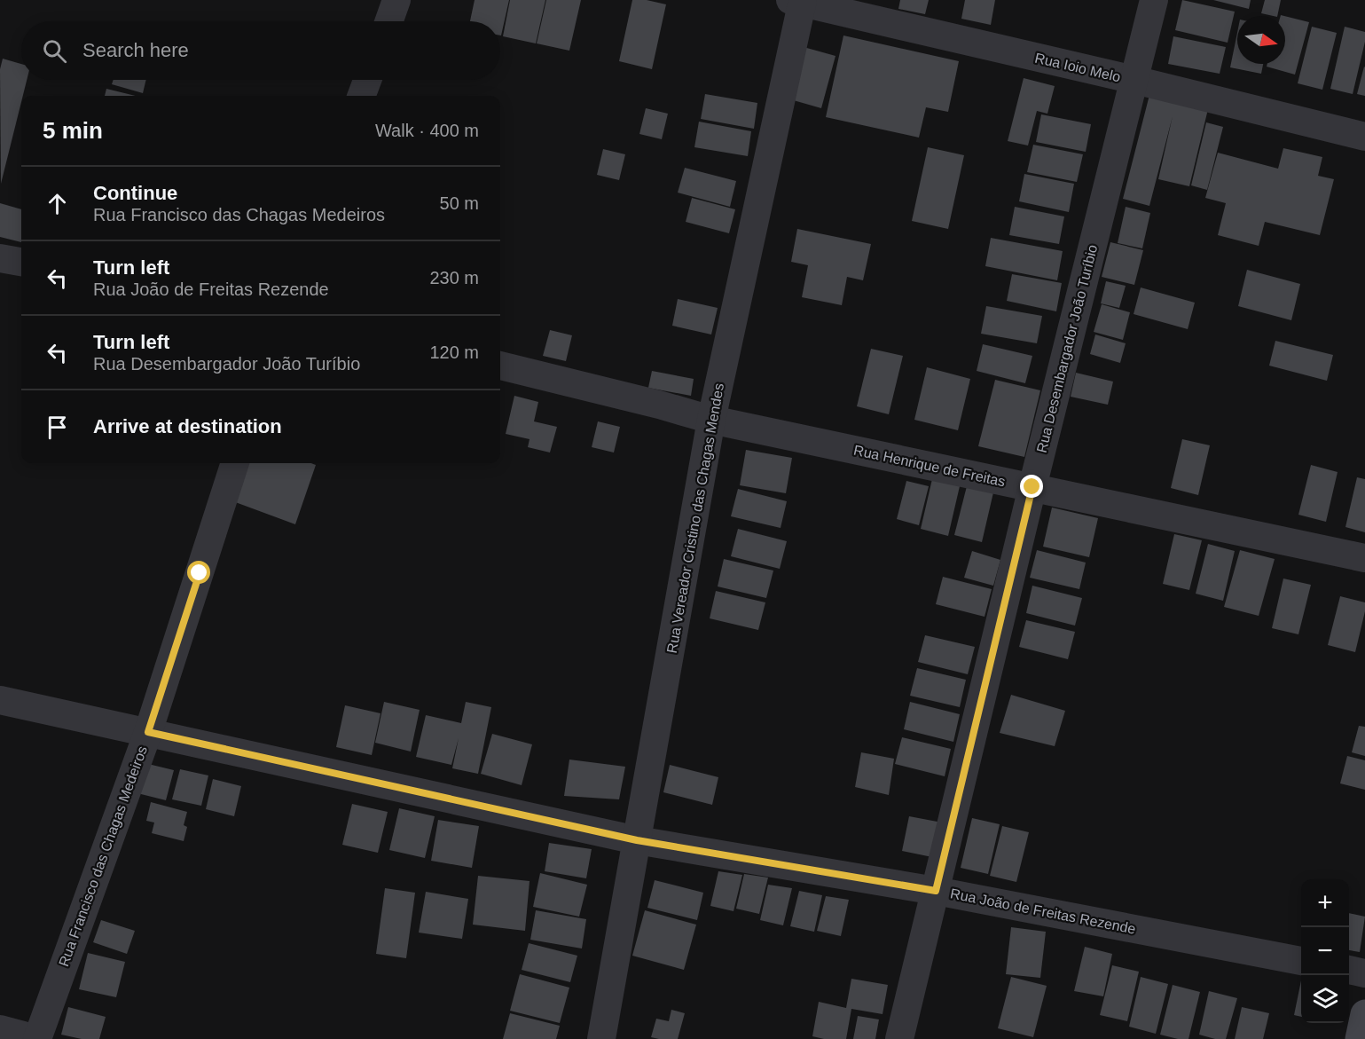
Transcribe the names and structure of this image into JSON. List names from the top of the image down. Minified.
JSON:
{"streets":{"street":["Rua Ioio Melo","Rua Desembargador João Turíbio","Rua Henrique de Freitas","Rua Vereador Cristino das Chagas Mendes","Rua Francisco das Chagas Medeiros","Rua João de Freitas Rezende"]},"crossings":[["Rua Ioio Melo","Rua Desembargador João Turíbio"],["Rua Ioio Melo","Rua Vereador Cristino das Chagas Mendes"],["Rua Desembargador João Turíbio","Rua Henrique de Freitas"],["Rua Desembargador João Turíbio","Rua João de Freitas Rezende"],["Rua Henrique de Freitas","Rua Vereador Cristino das Chagas Mendes"],["Rua Vereador Cristino das Chagas Mendes","Rua João de Freitas Rezende"],["Rua Francisco das Chagas Medeiros","Rua João de Freitas Rezende"]],"north":"right","page":{"search":"Search here","heading":["5 min","Walk · 400 m"],"list":[["Continue","Rua Francisco das Chagas Medeiros","50 m"],["Turn left","Rua João de Freitas Rezende","230 m"],["Turn left","Rua Desembargador João Turíbio","120 m"],"Arrive at destination"],"map_buttons":["+","−"]}}
